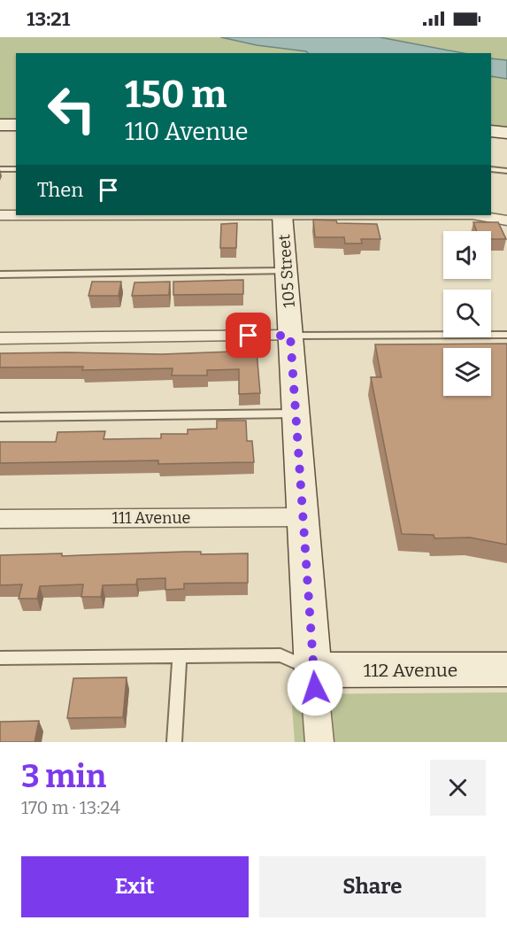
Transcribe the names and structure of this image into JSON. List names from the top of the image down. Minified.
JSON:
{"streets":{"street":["105 Street","111 Avenue","112 Avenue"]},"crossings":[["105 Street","111 Avenue"],["105 Street","112 Avenue"]],"page":{"status":"13:21","turn":["150 m","110 Avenue"],"then":"Then","heading":["3 min","170 m · 13:24"],"buttons":["Exit","Share"]}}
